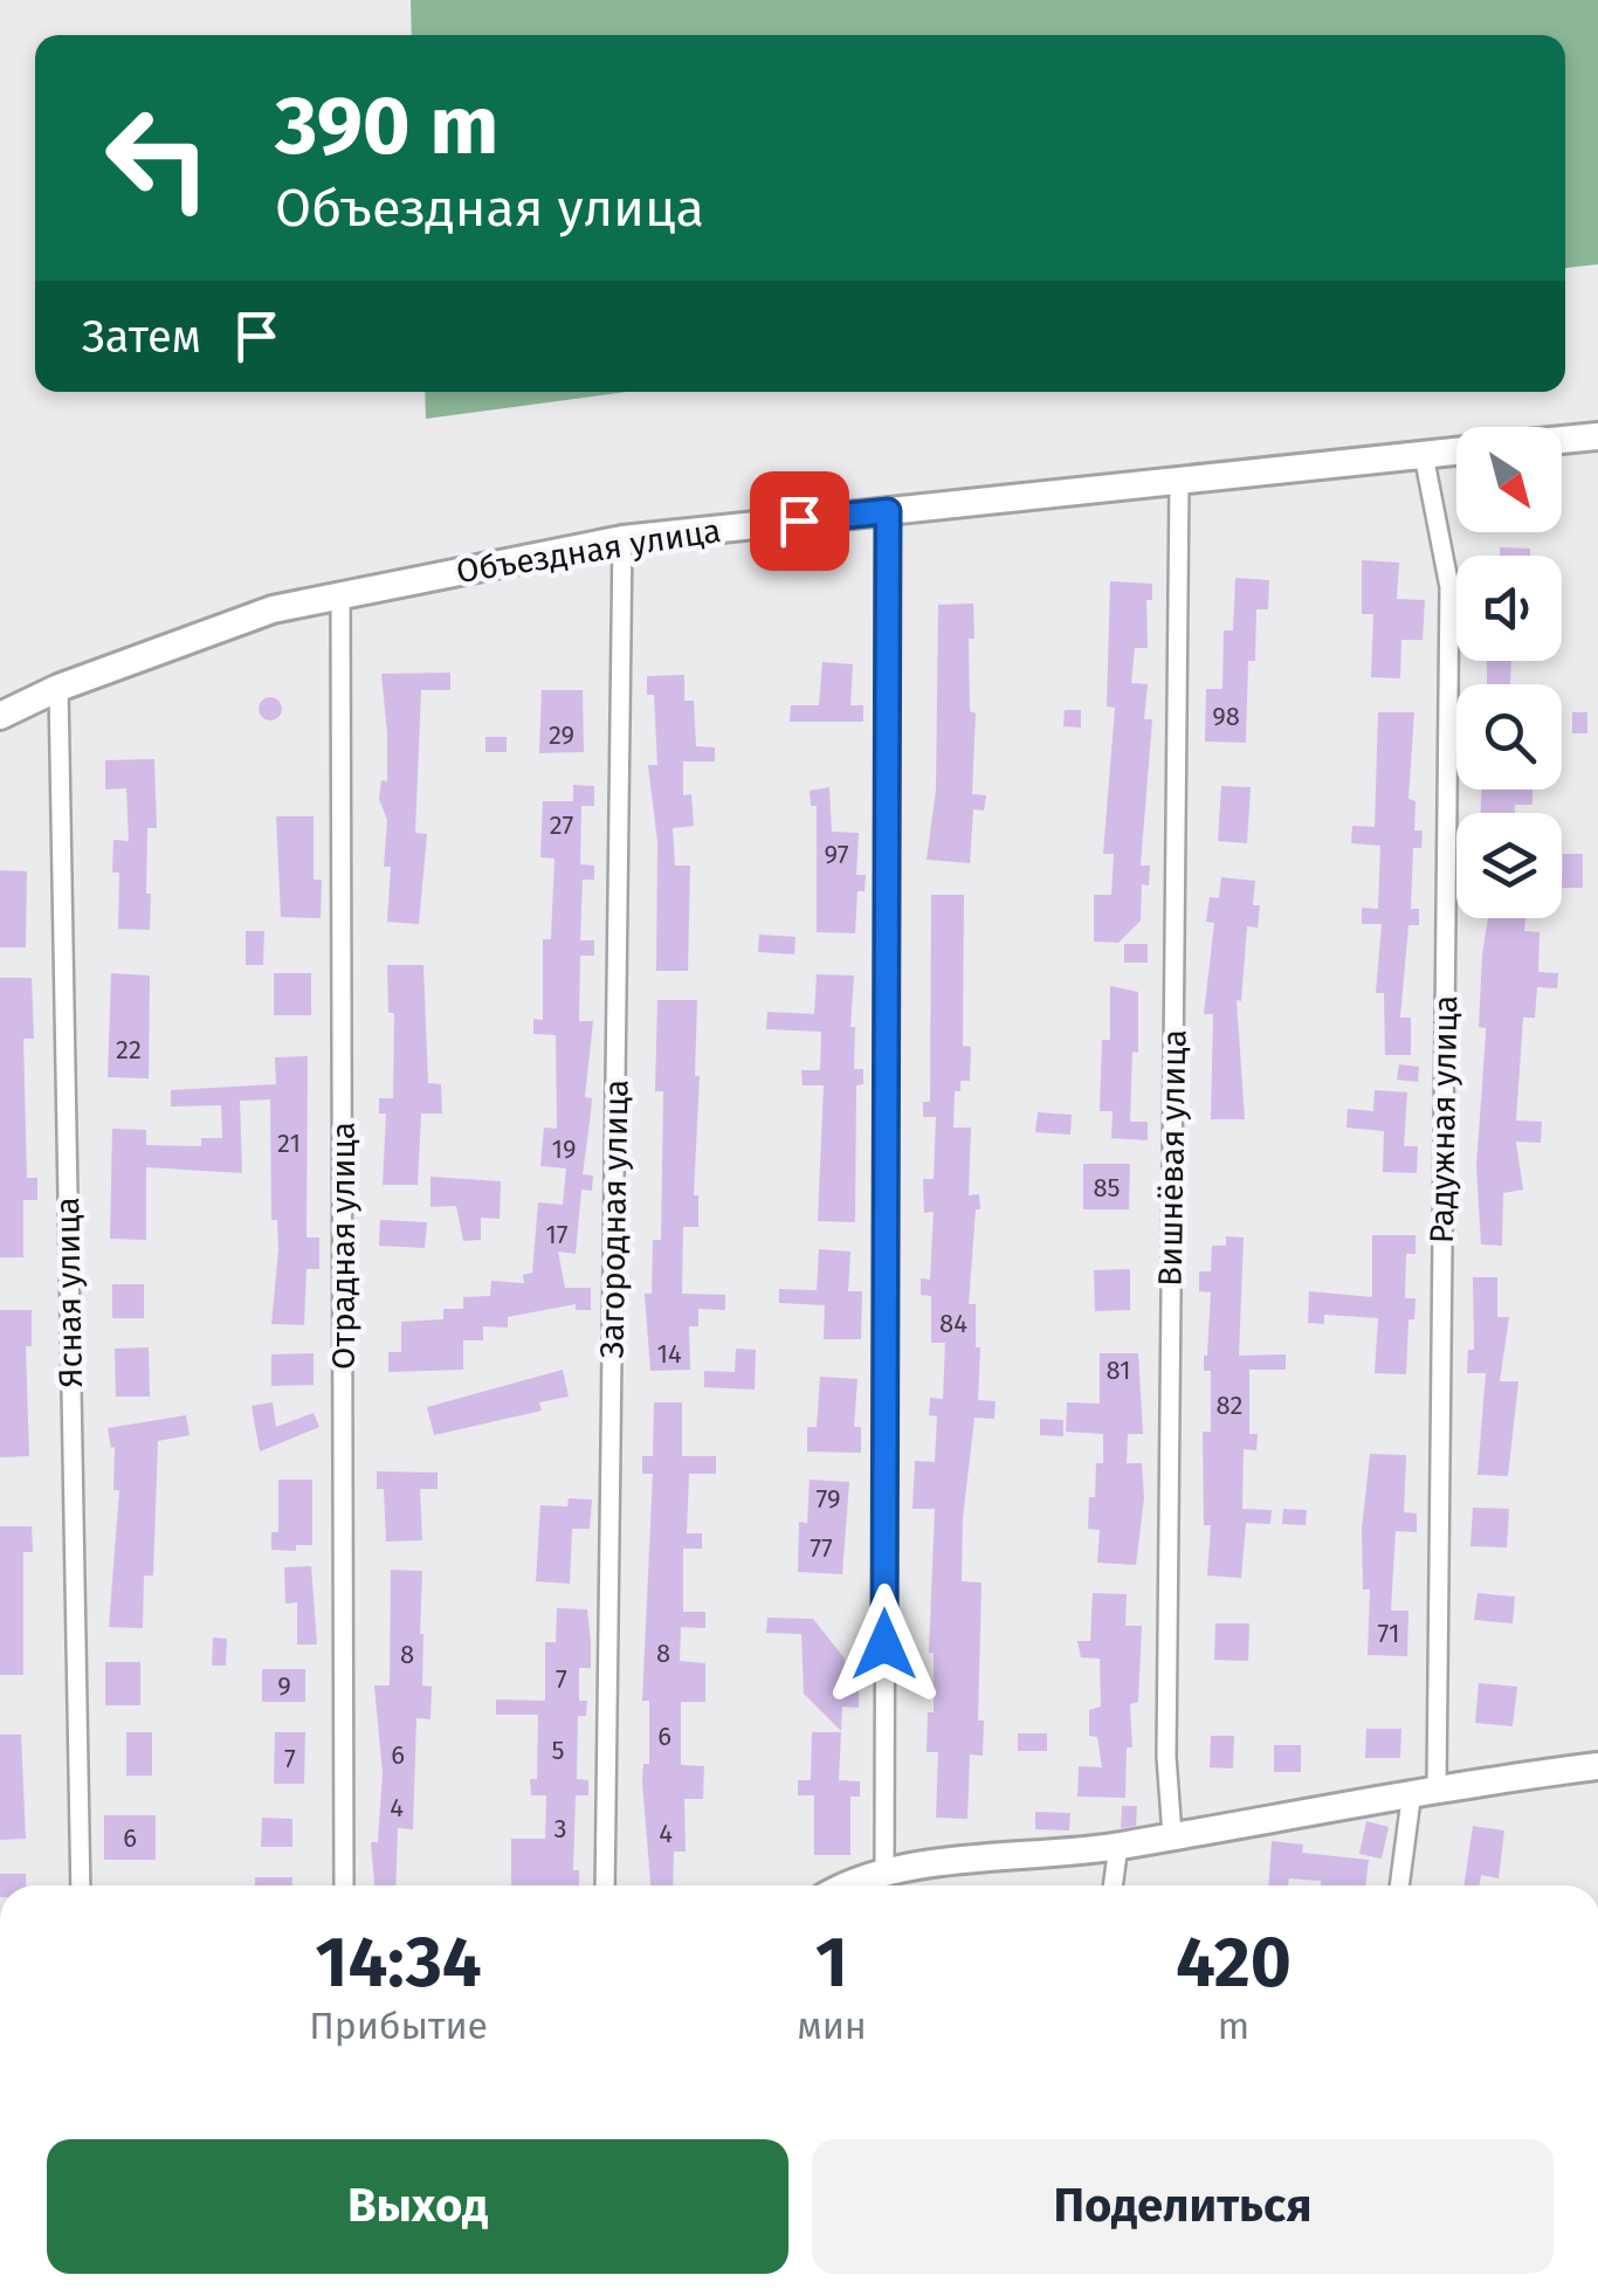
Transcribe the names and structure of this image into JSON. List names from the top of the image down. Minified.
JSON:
{"streets":{"main road":["Объездная улица"],"street":["Радужная улица","Вишнёвая улица","Загородная улица","Отрадная улица","Ясная улица"]},"crossings":[["Объездная улица","Радужная улица"],["Объездная улица","Вишнёвая улица"],["Объездная улица","Загородная улица"],["Объездная улица","Отрадная улица"],["Объездная улица","Ясная улица"]],"house_numbers":["98","29","27","97","22","21","19","85","17","84","14","81","82","79","77","71","8","8","7","9","6","5","6","7","4","3","4","6"],"north":"bottom right","page":{"turn":["390 m","Объездная улица"],"then":"Затем","eta":["14:34","Прибытие","1","мин","420","m"],"buttons":["Выход","Поделиться"]}}
